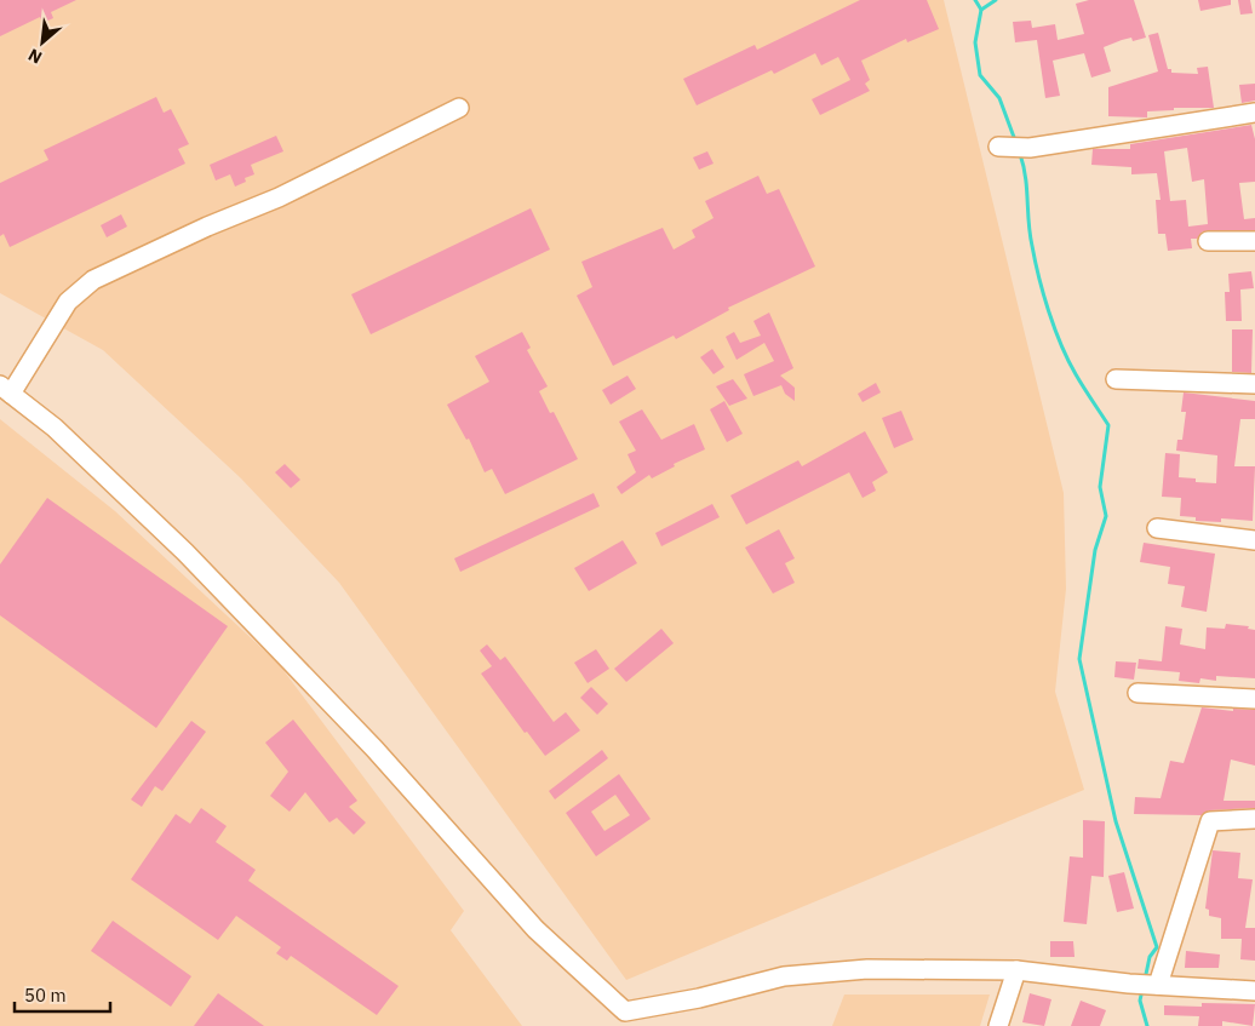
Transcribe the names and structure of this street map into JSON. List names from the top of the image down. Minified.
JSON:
{"scale_bar":"50 m","north":"bottom left"}
